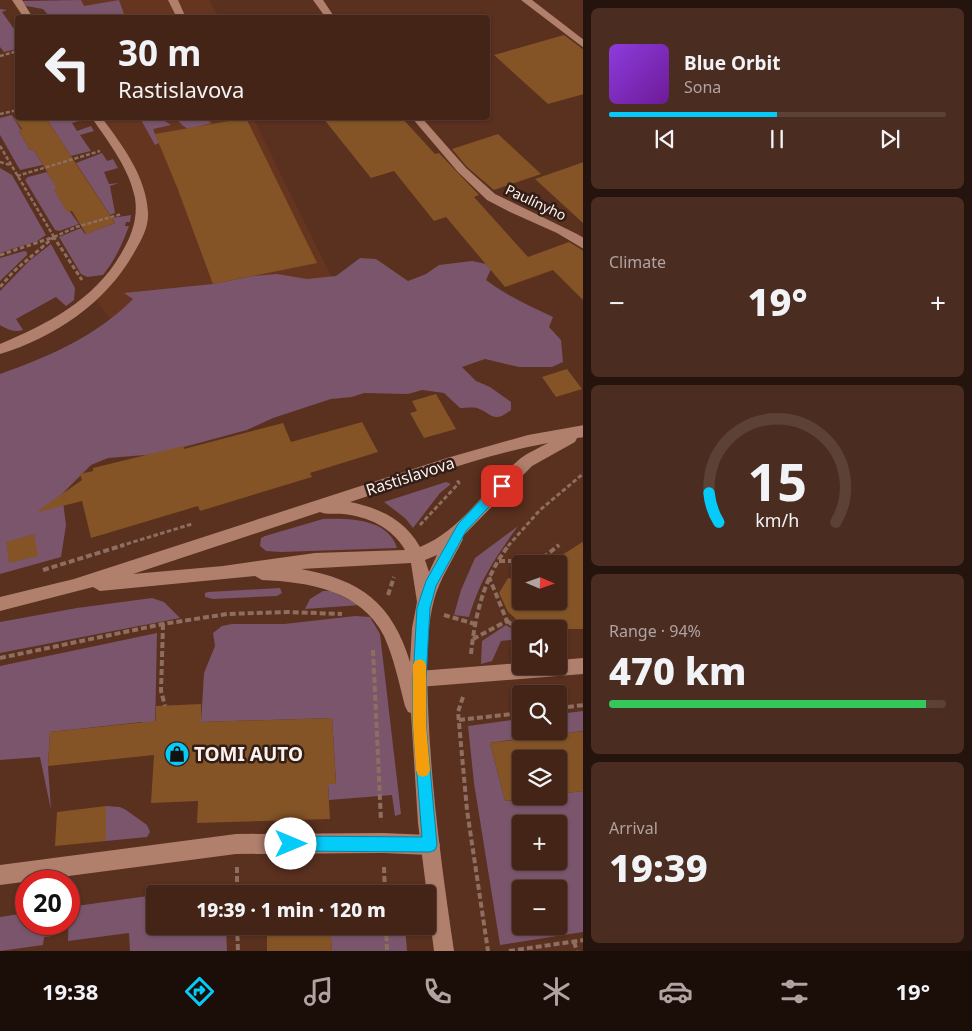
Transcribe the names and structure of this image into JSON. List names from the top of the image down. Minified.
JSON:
{"streets":{"street":["Paulínyho","Rastislavova"]},"places":{"shop":["TOMI AUTO"]},"north":"right","page":{"turn":["30 m","Rastislavova"],"song":["Blue Orbit","Sona"],"tile":["Climate",["Range · 94%","470 km"],["Arrival","19:39"]],"heat":["−","19°","+"],"map_buttons":["+","−"],"limit":"20","trip":"19:39 · 1 min · 120 m","tabs":["19:38","19°"],"gauge":["15","km/h"]}}
